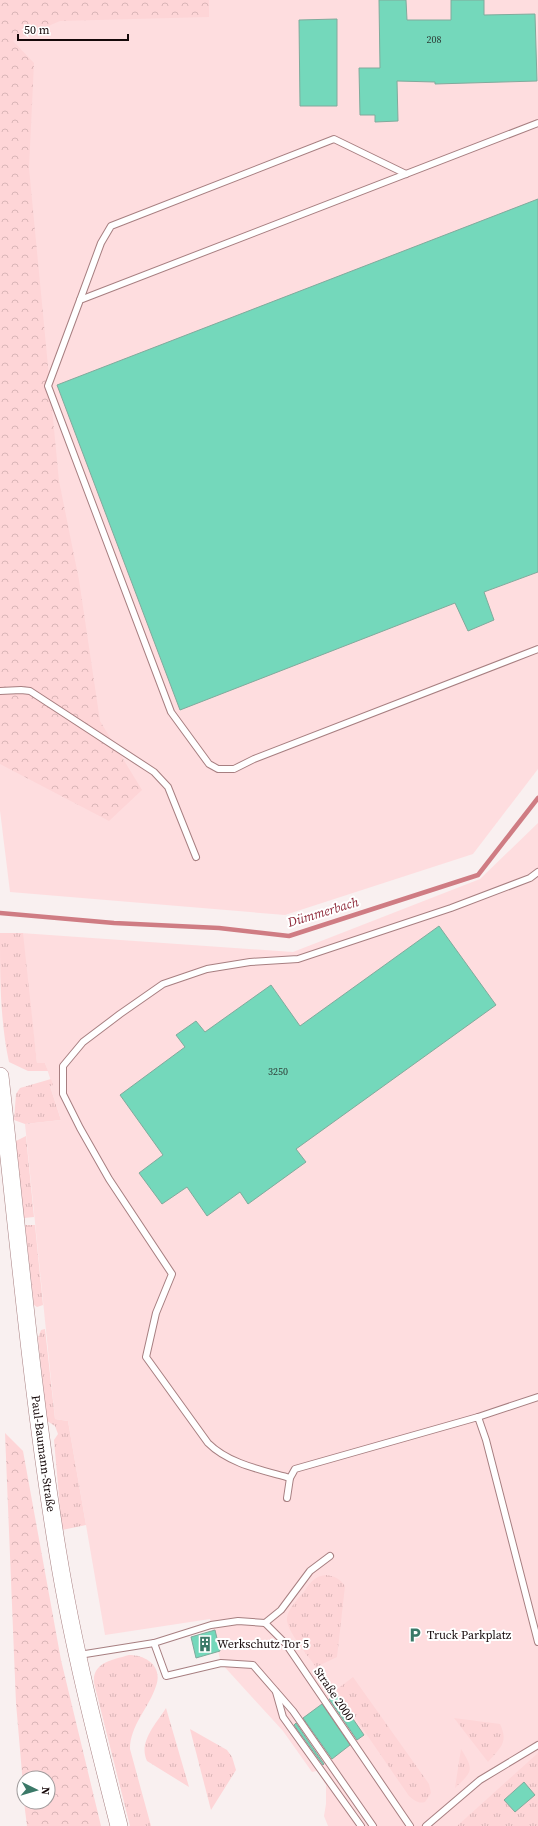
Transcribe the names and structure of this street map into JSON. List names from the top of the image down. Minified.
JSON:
{"streets":{"main road":["Paul-Baumann-Straße"],"lane":["Straße 2000"]},"water":["Dümmerbach"],"places":{"parking":["Truck Parkplatz"],"building":["Werkschutz Tor 5"]},"house_numbers":["208","3250"],"scale_bar":"50 m","north":"right"}
